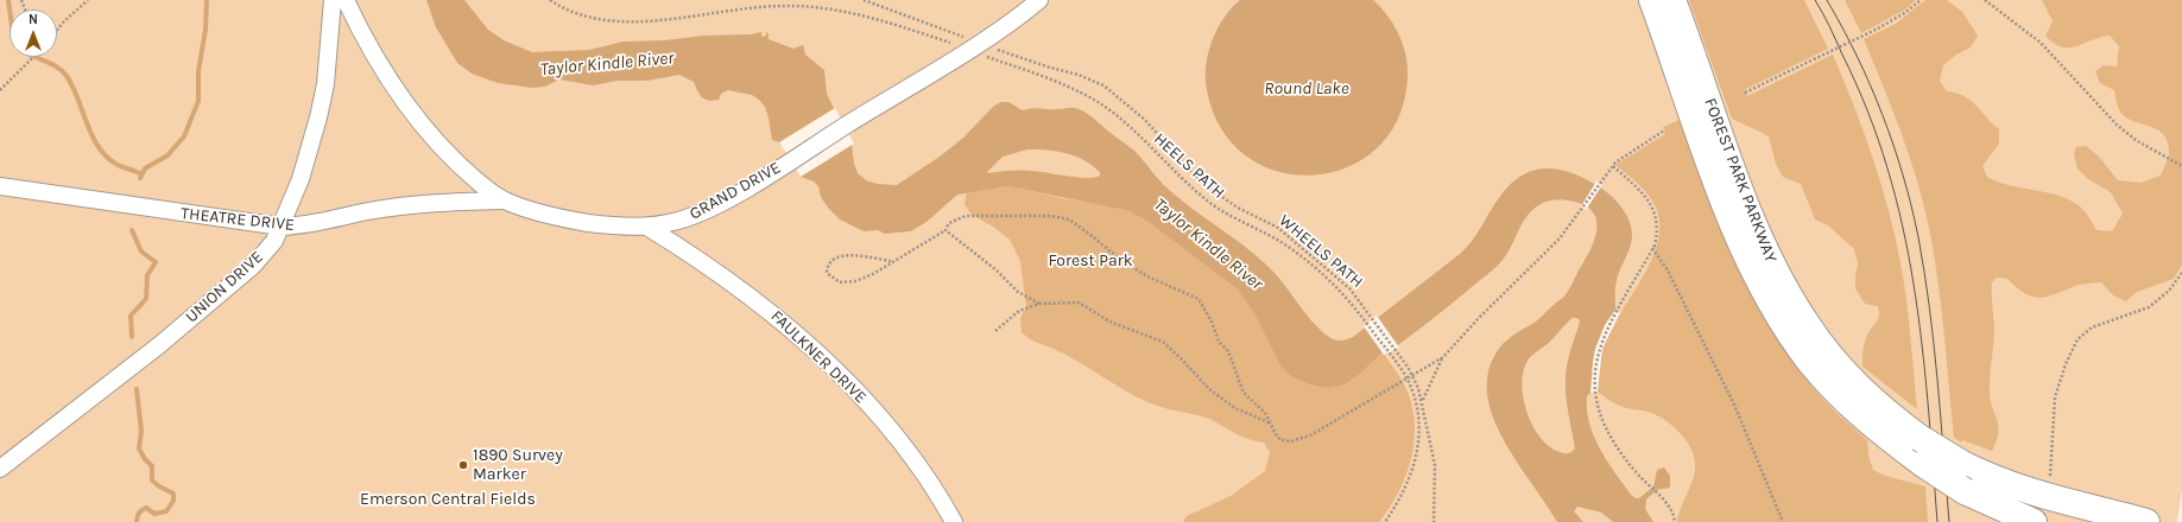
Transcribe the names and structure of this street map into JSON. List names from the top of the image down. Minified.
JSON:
{"streets":{"main road":["FOREST PARK PARKWAY"],"street":["GRAND DRIVE","THEATRE DRIVE","UNION DRIVE","FAULKNER DRIVE"],"path":["HEELS PATH","WHEELS PATH"]},"crossings":[["GRAND DRIVE","THEATRE DRIVE"],["GRAND DRIVE","FAULKNER DRIVE"],["THEATRE DRIVE","UNION DRIVE"]],"water":["Taylor Kindle River","Round Lake"],"parks":["Forest Park","Emerson Central Fields"],"places":["1890 Survey Marker"],"north":"top"}
